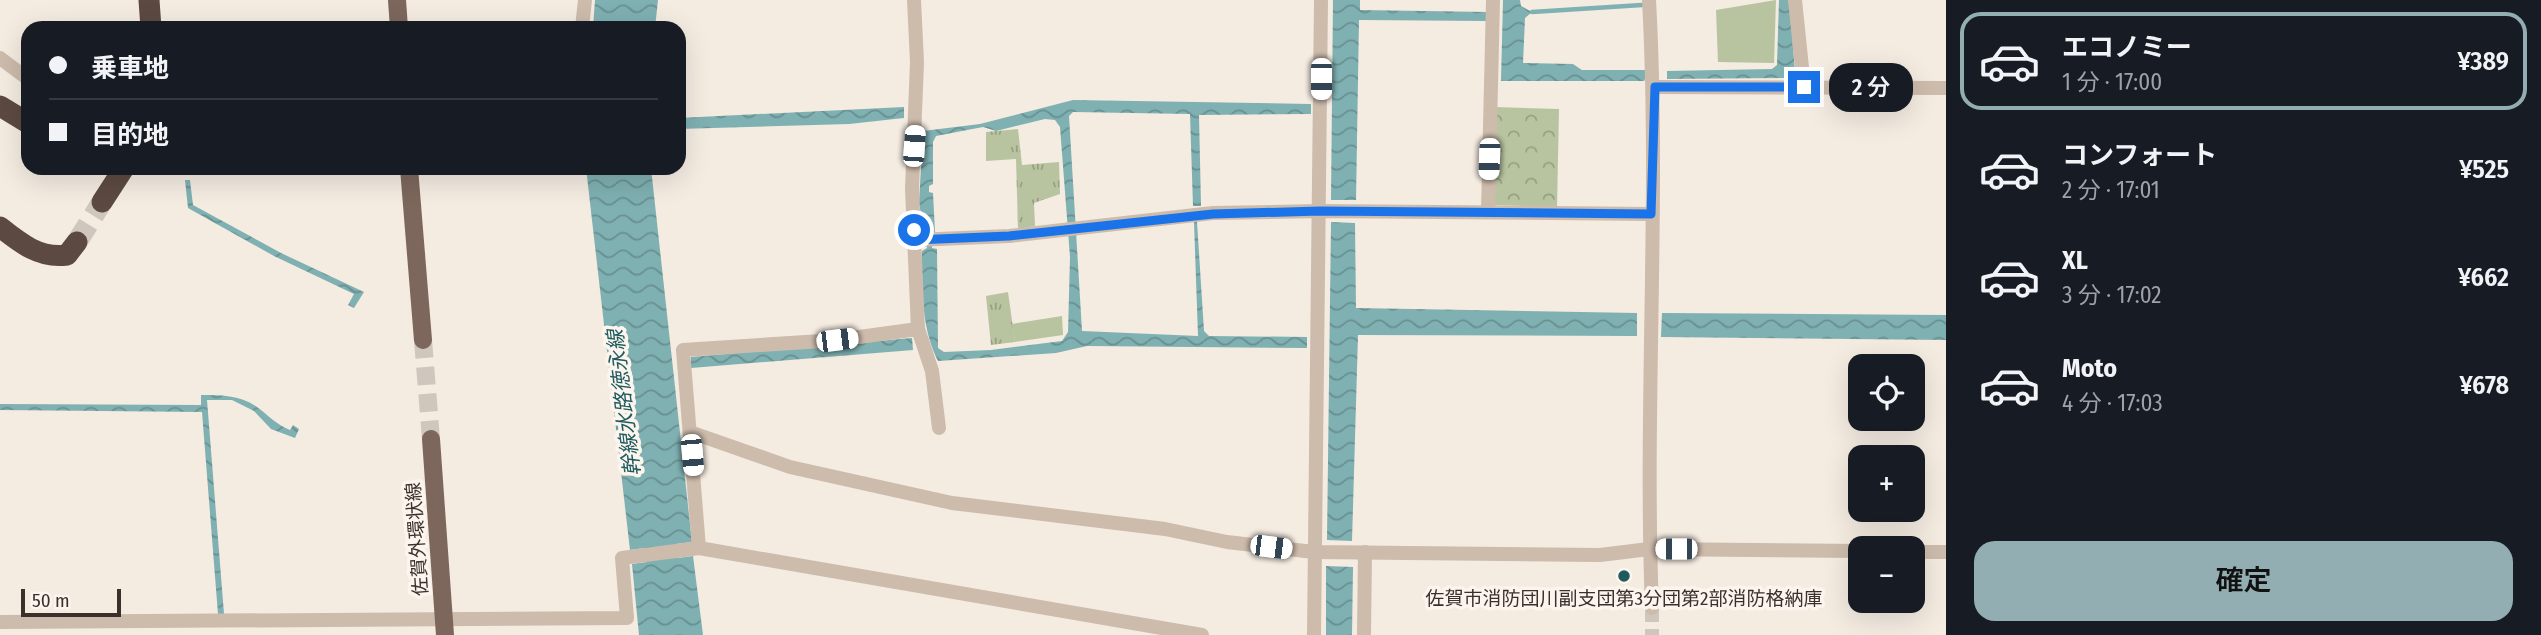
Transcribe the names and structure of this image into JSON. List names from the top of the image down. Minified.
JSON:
{"streets":{"main road":["佐賀外環状線"]},"water":["幹線水路徳永線"],"places":["佐賀市消防団川副支団第3分団第2部消防格納庫"],"scale_bar":"50 m","page":{"list":[{"name":"エコノミー","note":"1 分 · 17:00","value":"¥389"},{"name":"コンフォート","note":"2 分 · 17:01","value":"¥525"},{"name":"XL","note":"3 分 · 17:02","value":"¥662"},{"name":"Moto","note":"4 分 · 17:03","value":"¥678"}],"banner":["乗車地","目的地"],"bubble":"2 分","map_buttons":["+","−"],"buttons":"確定","scale":"50 m"}}
